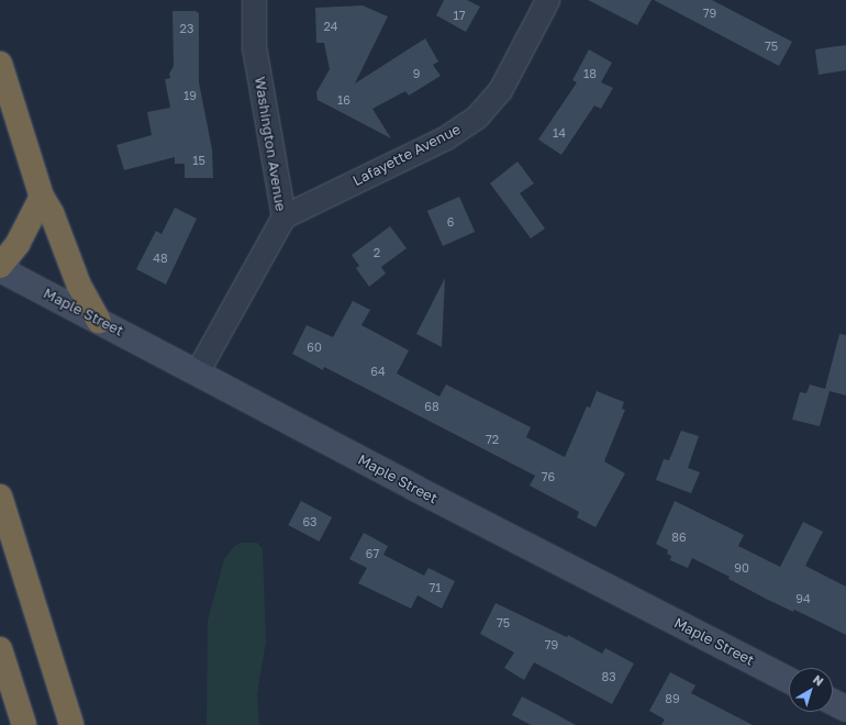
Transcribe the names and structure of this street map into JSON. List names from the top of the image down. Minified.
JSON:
{"streets":{"street":["Washington Avenue","Lafayette Avenue","Maple Street"]},"crossings":[["Washington Avenue","Lafayette Avenue"],["Washington Avenue","Maple Street"]],"house_numbers":["79","17","24","23","75","9","18","19","16","14","15","6","2","48","60","64","68","72","76","63","86","67","90","71","94","75","79","83","89"],"north":"top right"}
